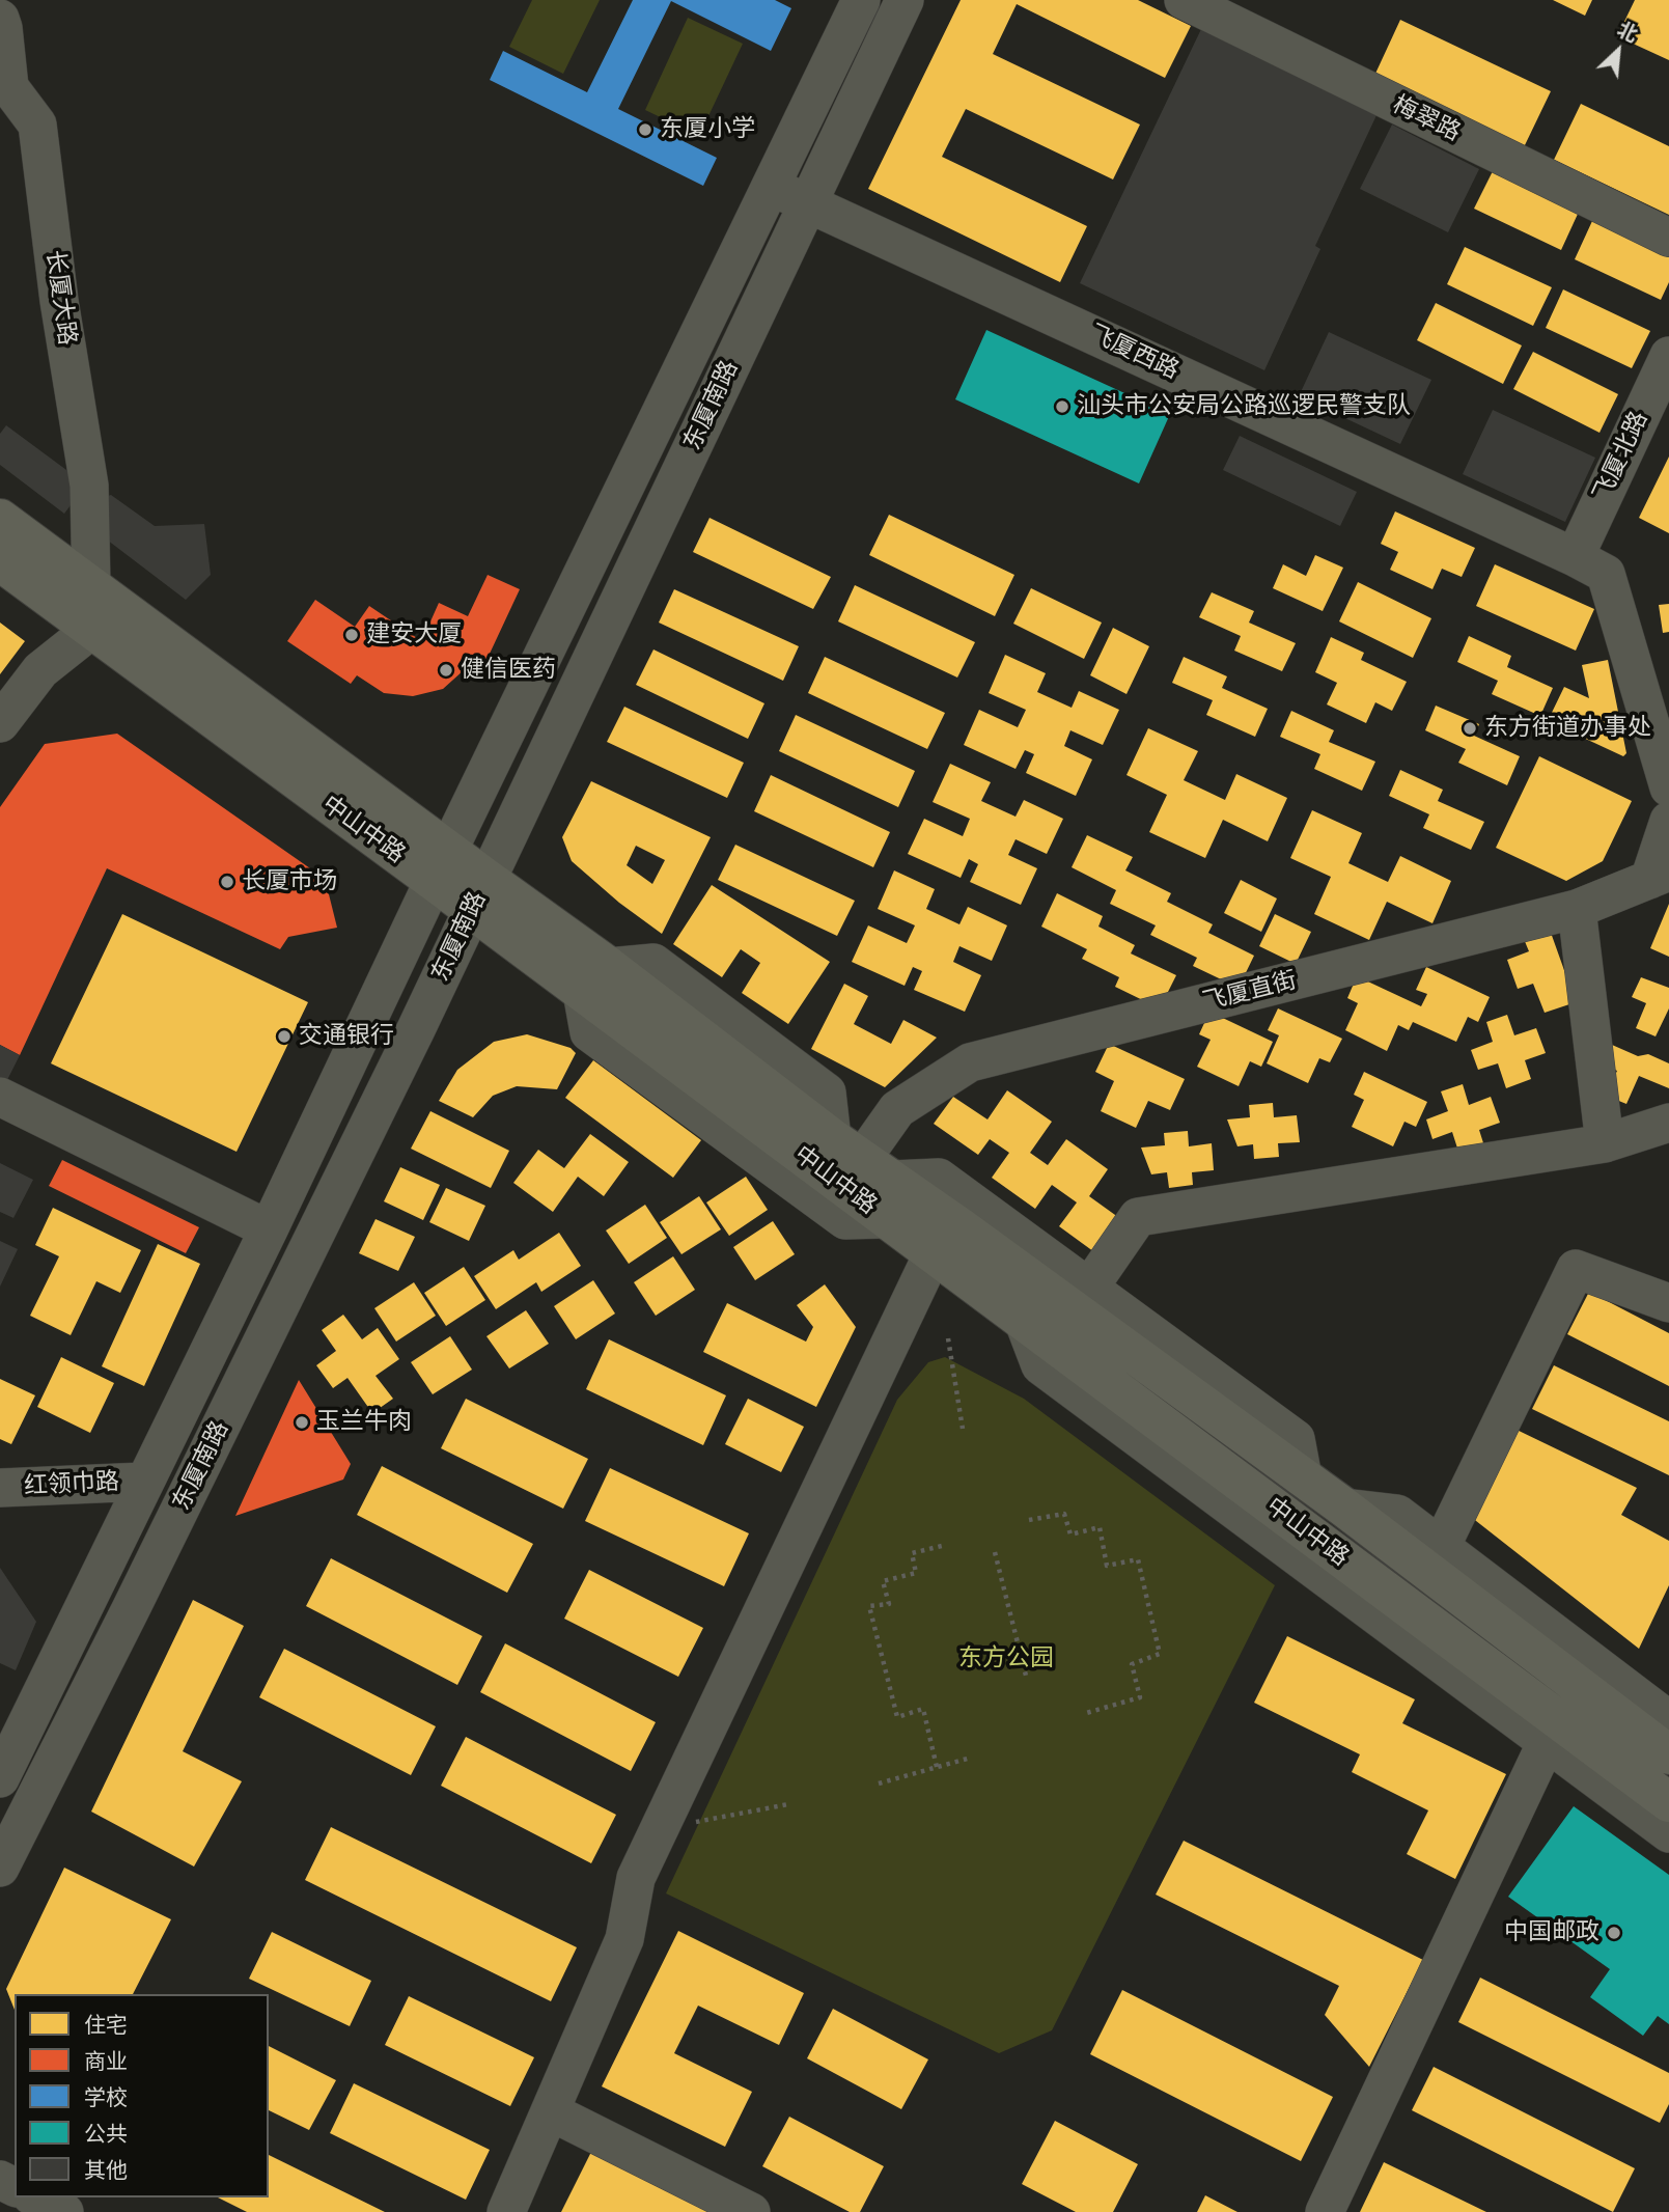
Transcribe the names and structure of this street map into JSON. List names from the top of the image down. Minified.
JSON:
{"streets":{"main road":["中山中路"],"street":["梅翠路","长厦大路","飞厦西路","东厦南路","飞厦北路","飞厦直街","红领巾路"]},"crossings":[["长厦大路","中山中路"],["飞厦西路","东厦南路"],["飞厦西路","飞厦北路"],["东厦南路","中山中路"],["东厦南路","红领巾路"],["中山中路","飞厦直街"]],"parks":["东方公园"],"places":["东厦小学","汕头市公安局公路巡逻民警支队","建安大厦","健信医药","东方街道办事处","长厦市场","交通银行","玉兰牛肉","中国邮政"],"legend":["住宅","商业","学校","公共","其他"],"north":"top right"}
